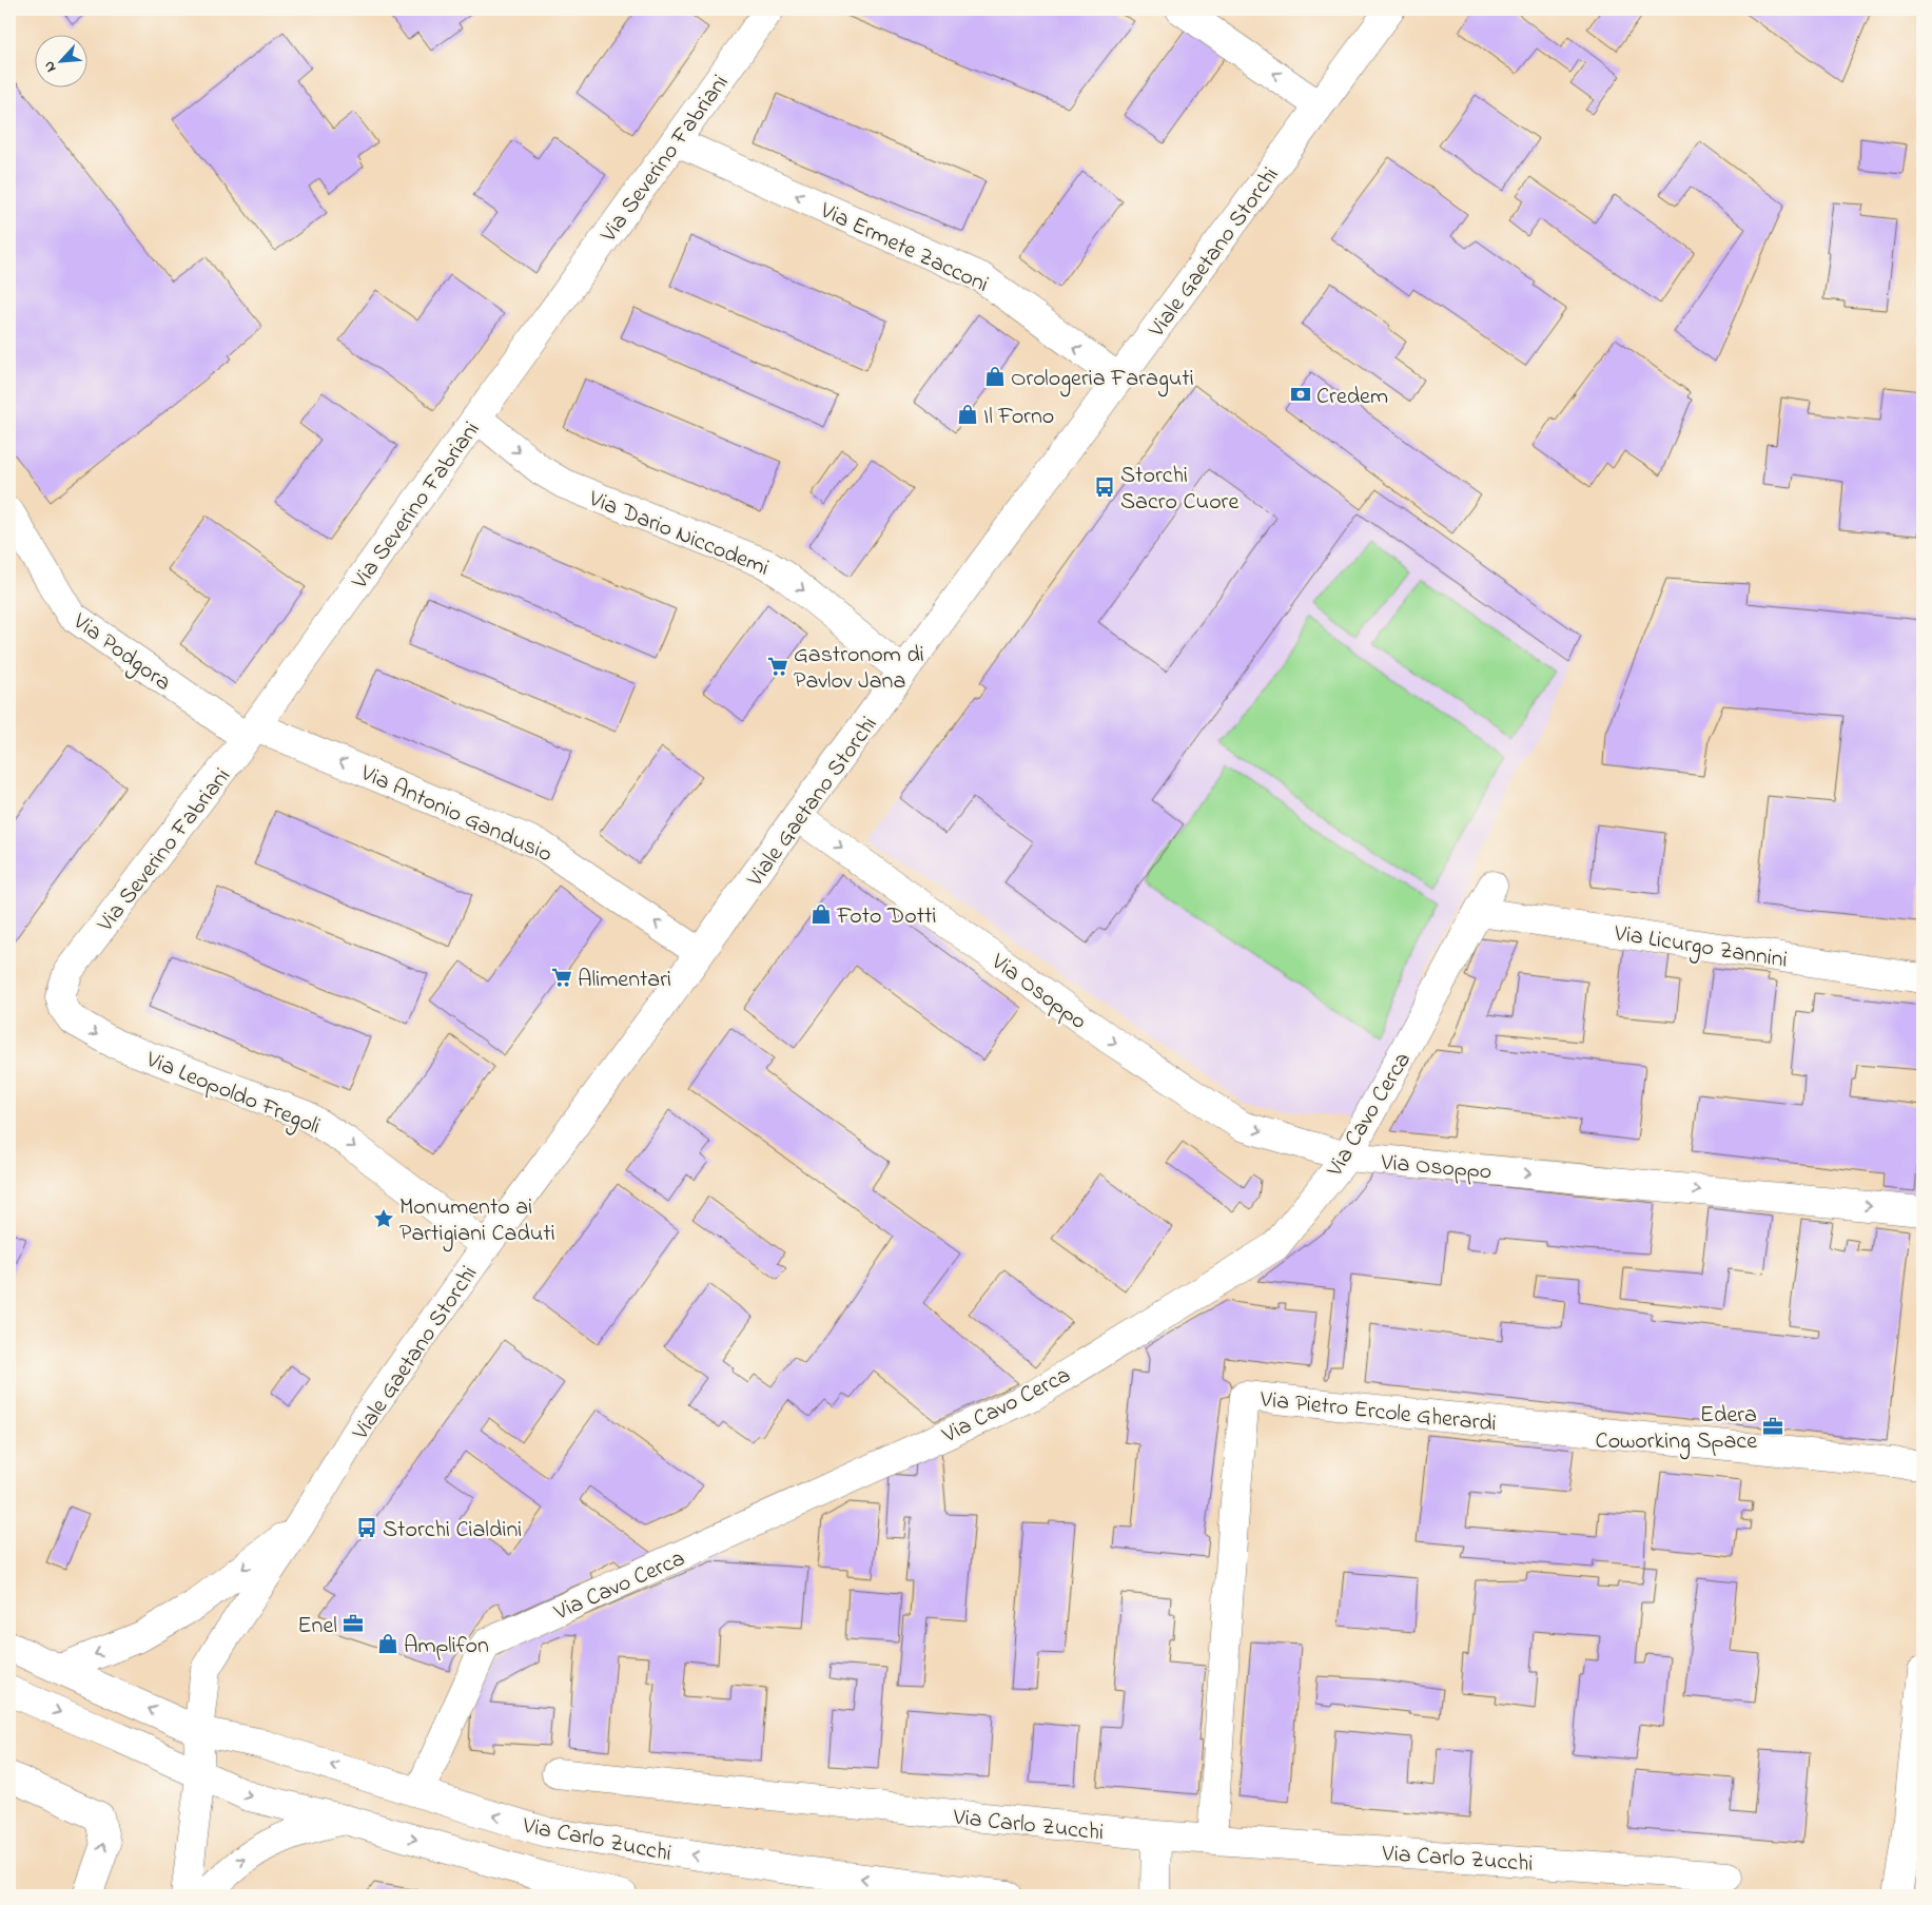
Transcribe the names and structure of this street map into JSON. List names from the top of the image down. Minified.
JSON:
{"streets":{"street":["Via Severino Fabriani","Via Ermete Zacconi","Viale Gaetano Storchi","Via Dario Niccodemi","Via Podgora","Via Antonio Gandusio","Via Licurgo Zannini","Via Osoppo","Via Leopoldo Fregoli","Via Cavo Cerca","Via Pietro Ercole Gherardi","Via Carlo Zucchi"]},"crossings":[["Via Severino Fabriani","Via Ermete Zacconi"],["Via Severino Fabriani","Via Dario Niccodemi"],["Via Severino Fabriani","Via Podgora"],["Via Severino Fabriani","Via Antonio Gandusio"],["Via Severino Fabriani","Via Leopoldo Fregoli"],["Via Ermete Zacconi","Viale Gaetano Storchi"],["Viale Gaetano Storchi","Via Dario Niccodemi"],["Viale Gaetano Storchi","Via Antonio Gandusio"],["Viale Gaetano Storchi","Via Osoppo"],["Viale Gaetano Storchi","Via Leopoldo Fregoli"],["Viale Gaetano Storchi","Via Carlo Zucchi"],["Via Podgora","Via Antonio Gandusio"],["Via Licurgo Zannini","Via Cavo Cerca"],["Via Osoppo","Via Cavo Cerca"],["Via Cavo Cerca","Via Carlo Zucchi"],["Via Pietro Ercole Gherardi","Via Carlo Zucchi"]],"one_way":["Via Ermete Zacconi","Via Dario Niccodemi","Via Antonio Gandusio","Via Osoppo","Via Leopoldo Fregoli"],"places":{"shop":["Orologeria Faraguti","Il Forno","Foto Dotti","Amplifon"],"bank":["Credem"],"bus stop":["Storchi Sacro Cuore","Storchi Cialdini"],"supermarket":["Gastronom di Pavlov Jana","Alimentari"],"place":["Monumento ai Partigiani Caduti"],"office":["Edera Coworking Space","Enel"]},"north":"bottom left"}
